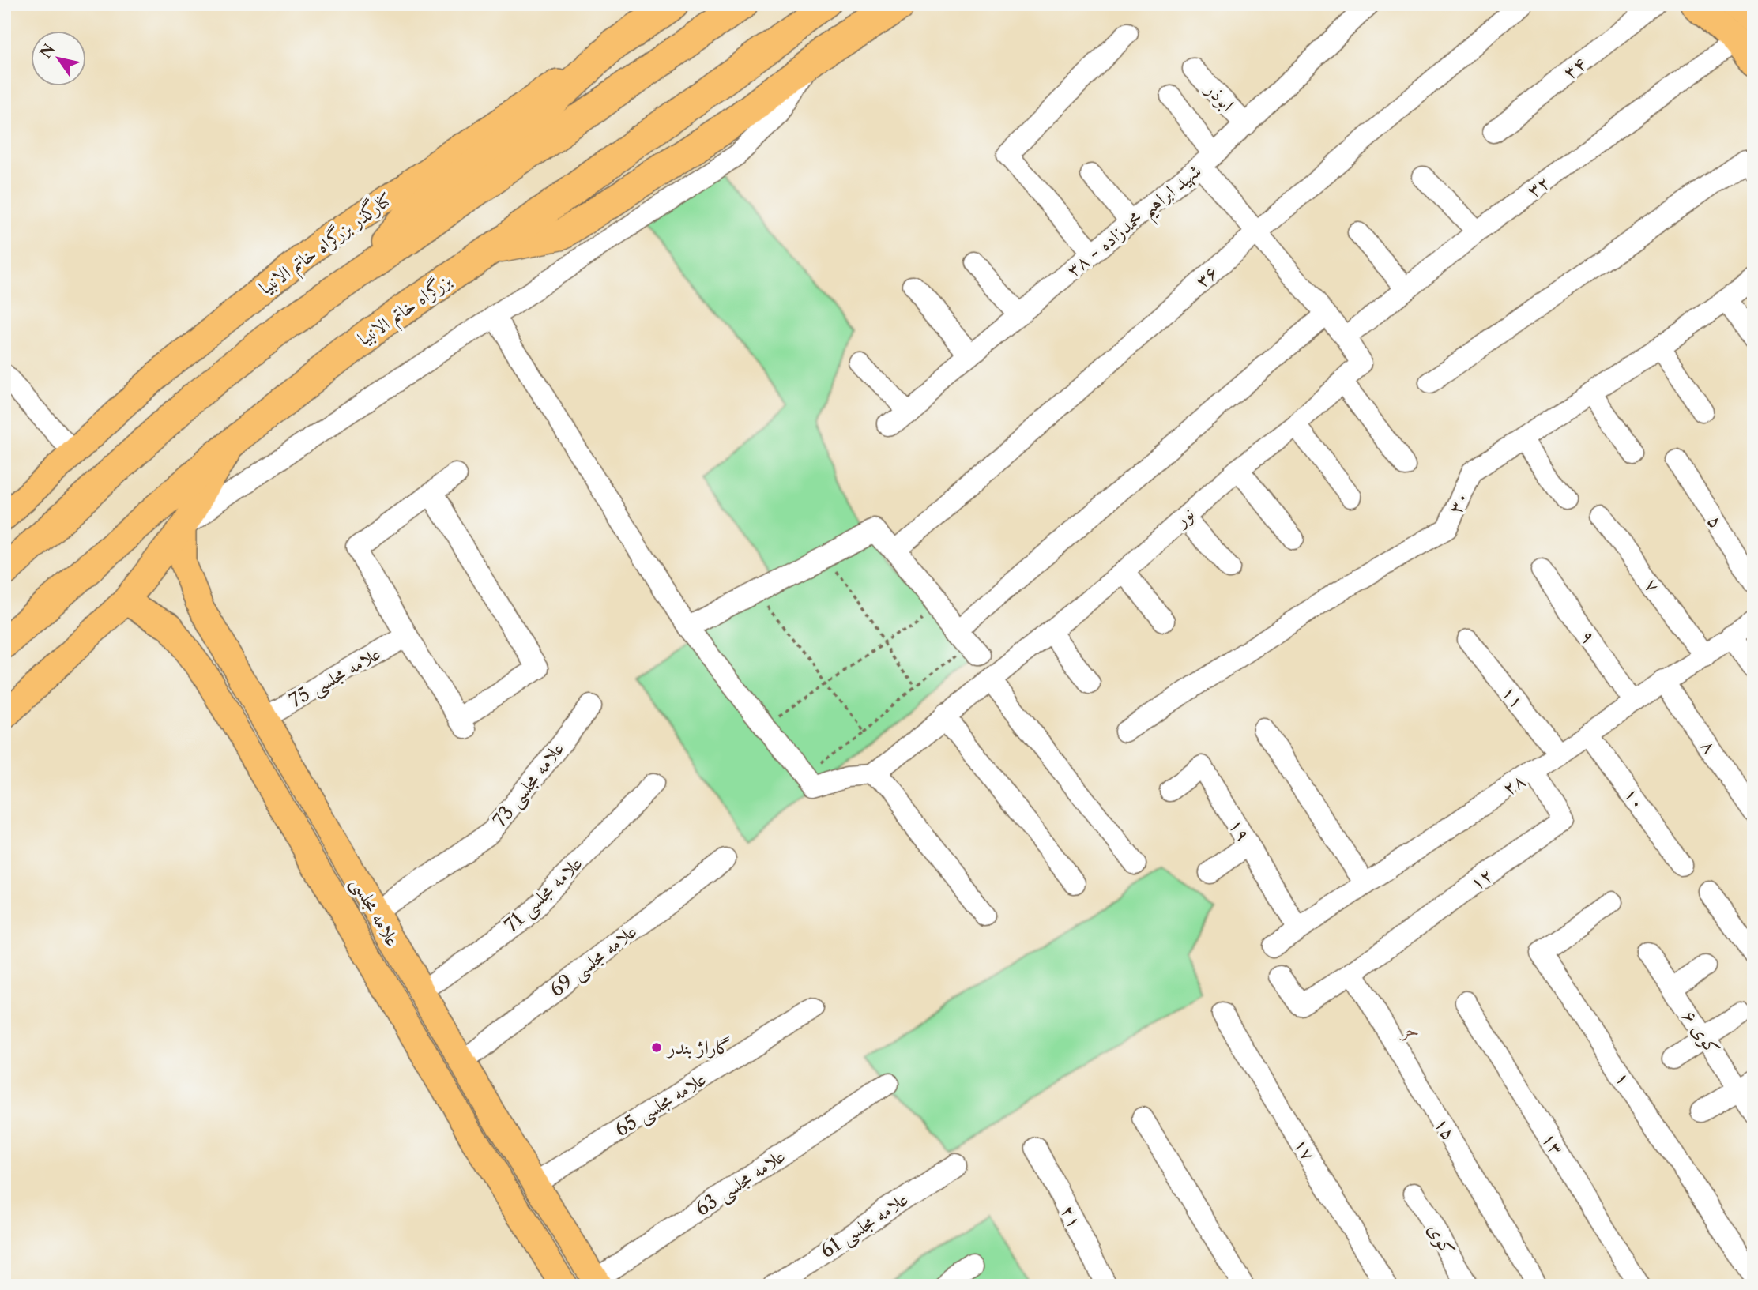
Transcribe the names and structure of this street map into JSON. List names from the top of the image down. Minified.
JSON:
{"streets":{"highway":["کنارگذر بزرگراه خاتم الانبیا","بزرگراه خاتم الانبیا"],"main road":["علامه مجلسی"],"street":["۳۴","ابوذر","۳۲","شهید ابراهیم محمدزاده - ۳۸","۳۶","۳۰","نور","۵","۷","۹","علامه مجلسی 75","۱۱","۸","علامه مجلسی 73","۲۸","۱۰","۱۹","۱۲","علامه مجلسی 71","علامه مجلسی 69","کوی ۶","۱","علامه مجلسی 65","۱۵","۱۳","۱۷","علامه مجلسی 63","۲۱","علامه مجلسی 61","کوی"]},"crossings":[["ابوذر","شهید ابراهیم محمدزاده - ۳۸"],["۳۲","نور"],["شهید ابراهیم محمدزاده - ۳۸","نور"],["۳۶","نور"],["۷","۲۸"],["۹","۲۸"],["علامه مجلسی 75","علامه مجلسی"],["۱۱","۲۸"],["۸","۲۸"],["علامه مجلسی 73","علامه مجلسی"],["۲۸","۱۰"],["۲۸","۱۹"],["۲۸","۱۲"],["۱۲","۱۵"],["علامه مجلسی 71","علامه مجلسی"],["علامه مجلسی","علامه مجلسی 69"],["علامه مجلسی","علامه مجلسی 65"],["علامه مجلسی","علامه مجلسی 63"]],"districts":["حر"],"places":["گاراژ بندر"],"north":"top left"}
